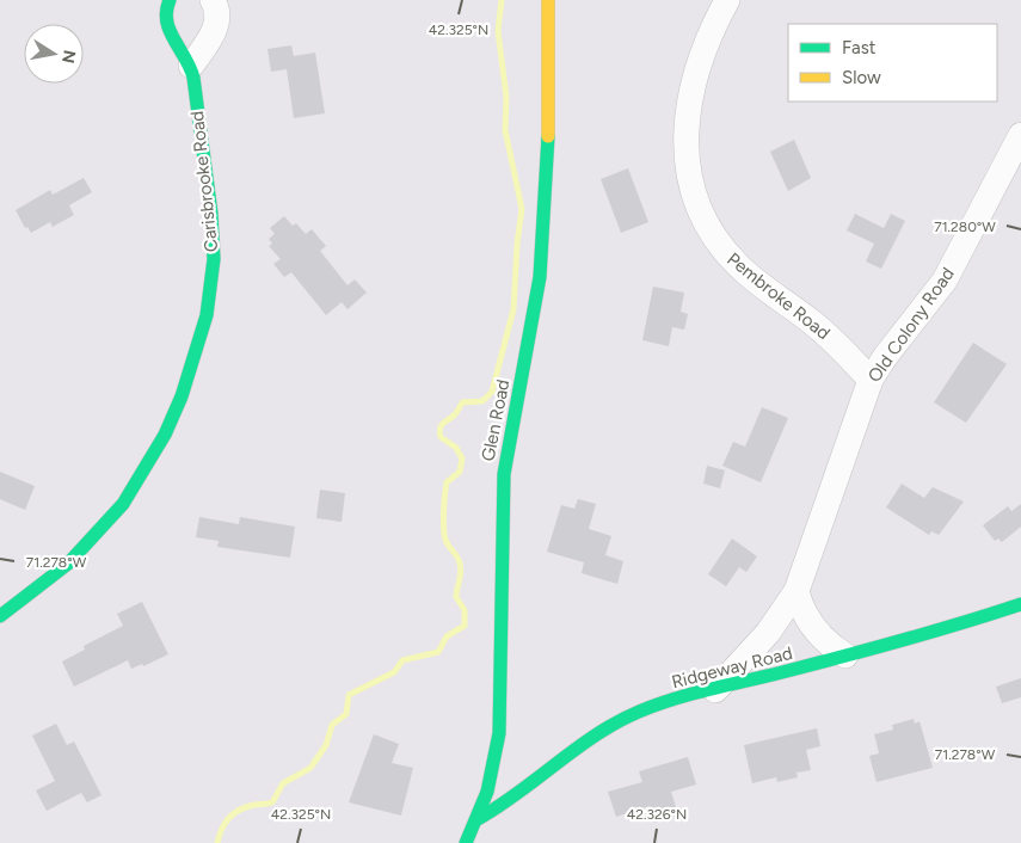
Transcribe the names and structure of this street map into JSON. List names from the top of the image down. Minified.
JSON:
{"streets":{"street":["Carisbrooke Road","Pembroke Road","Old Colony Road","Glen Road","Ridgeway Road"]},"crossings":[["Pembroke Road","Old Colony Road"],["Old Colony Road","Ridgeway Road"],["Glen Road","Ridgeway Road"]],"legend":["Fast","Slow"],"north":"right","coordinates":["42.325°N","71.280°W","71.278°W","42.326°N"]}
